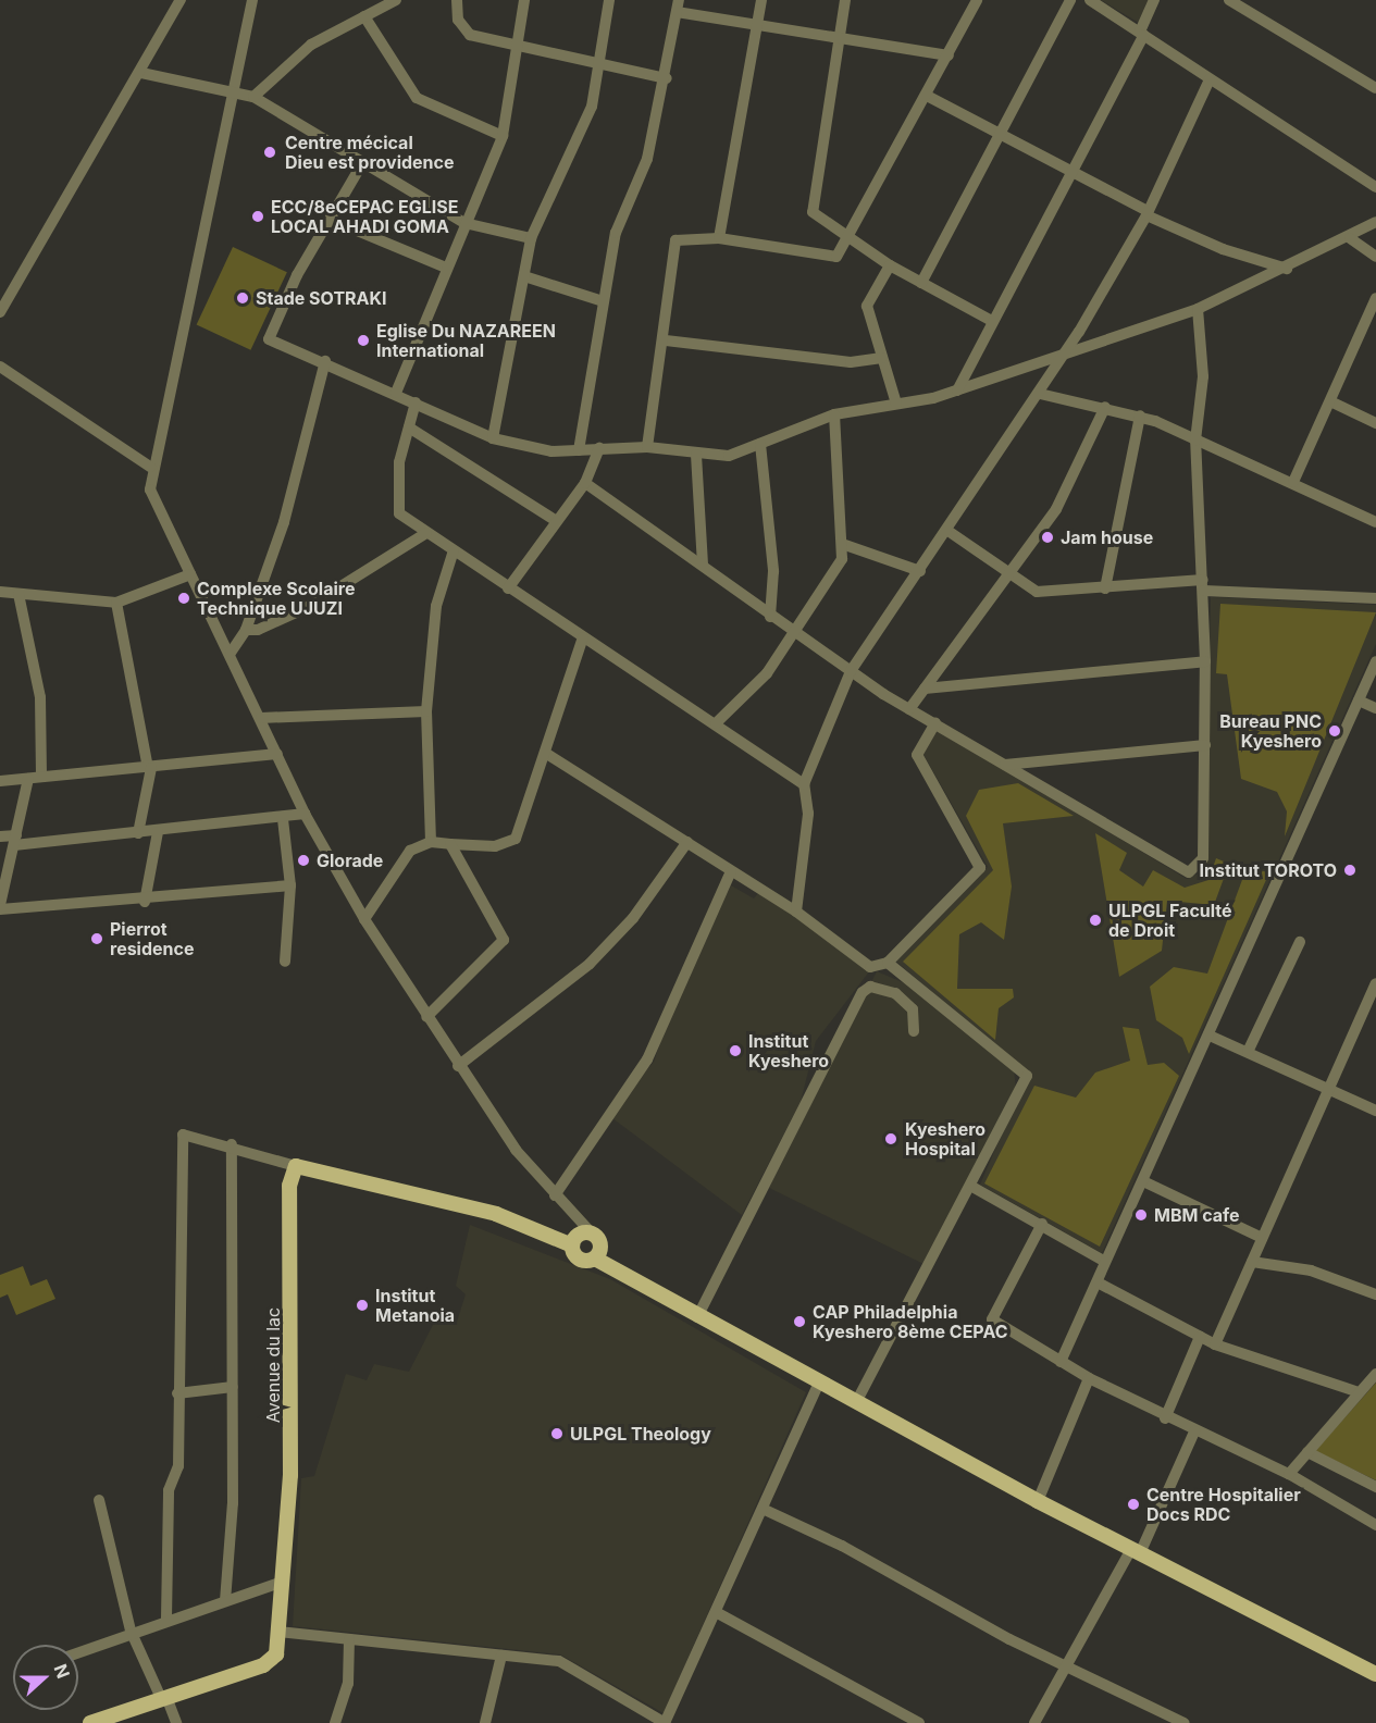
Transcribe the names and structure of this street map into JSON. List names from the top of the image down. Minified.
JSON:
{"streets":{"main road":["Avenue du lac"]},"places":["Centre mécical Dieu est providence","ECC/8eCEPAC EGLISE LOCAL AHADI GOMA","Stade SOTRAKI","Eglise Du NAZAREEN International","Jam house","Complexe Scolaire Technique UJUZI","Bureau PNC Kyeshero","Glorade","Institut TOROTO","ULPGL Faculté de Droit","Pierrot residence","Institut Kyeshero","Kyeshero Hospital","MBM cafe","Institut Metanoia","CAP Philadelphia Kyeshero 8ème CEPAC","ULPGL Theology","Centre Hospitalier Docs RDC"],"north":"right"}
